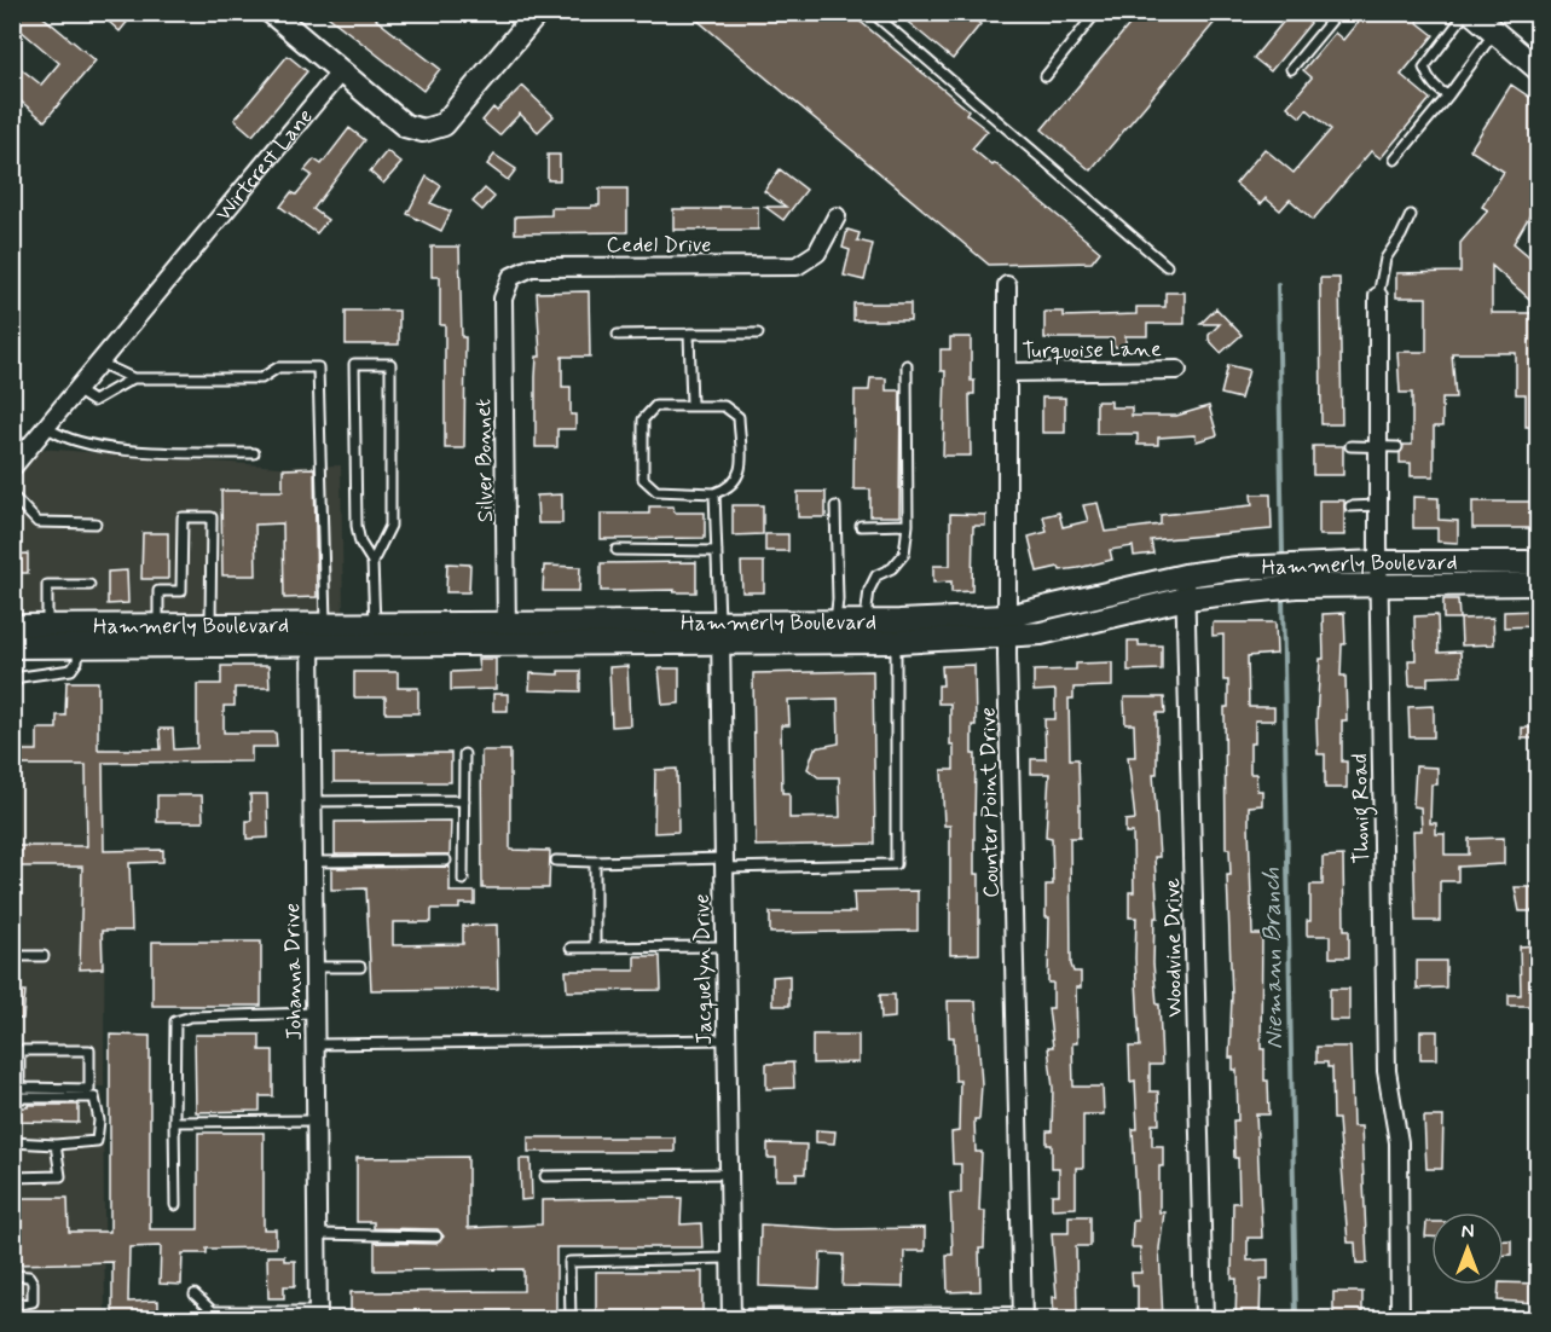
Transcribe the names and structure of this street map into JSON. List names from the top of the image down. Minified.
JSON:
{"streets":{"main road":["Hammerly Boulevard"],"street":["Wirtcrest Lane","Cedel Drive","Turquoise Lane","Silver Bonnet","Counter Point Drive","Thonig Road","Woodvine Drive","Jacquelyn Drive","Johanna Drive"]},"crossings":[["Cedel Drive","Silver Bonnet"],["Turquoise Lane","Counter Point Drive"],["Silver Bonnet","Hammerly Boulevard"],["Hammerly Boulevard","Counter Point Drive"],["Hammerly Boulevard","Thonig Road"],["Hammerly Boulevard","Woodvine Drive"],["Hammerly Boulevard","Jacquelyn Drive"],["Hammerly Boulevard","Johanna Drive"]],"water":["Niemann Branch"],"north":"top"}
